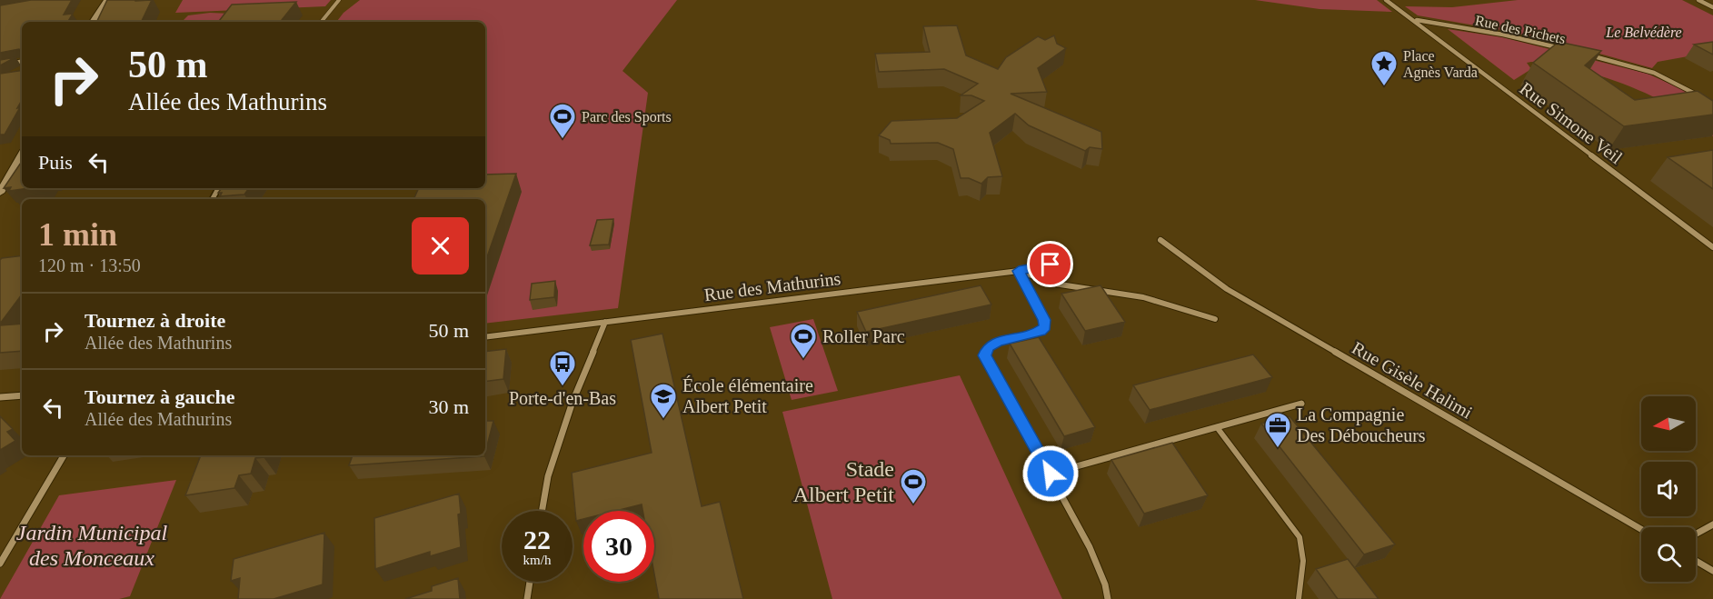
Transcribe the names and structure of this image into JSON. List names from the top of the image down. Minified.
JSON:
{"streets":{"street":["Rue des Pichets","Rue Simone Veil","Rue des Mathurins","Rue Gisèle Halimi"]},"crossings":[["Rue des Pichets","Rue Simone Veil"]],"parks":["Le Belvédère","Jardin Municipal des Monceaux"],"places":{"place":["Place Agnès Varda"],"sports":["Parc des Sports","Roller Parc","Stade Albert Petit"],"bus stop":["Porte-d'en-Bas"],"school or university":["École élémentaire Albert Petit"],"office":["La Compagnie Des Déboucheurs"]},"north":"left","page":{"turn":["50 m","Allée des Mathurins"],"then":"Puis","heading":["1 min","120 m · 13:50"],"list":[{"name":"Tournez à droite","note":"Allée des Mathurins","value":"50 m"},{"name":"Tournez à gauche","note":"Allée des Mathurins","value":"30 m"}],"speed":"22 km/h","limit":"30"}}
